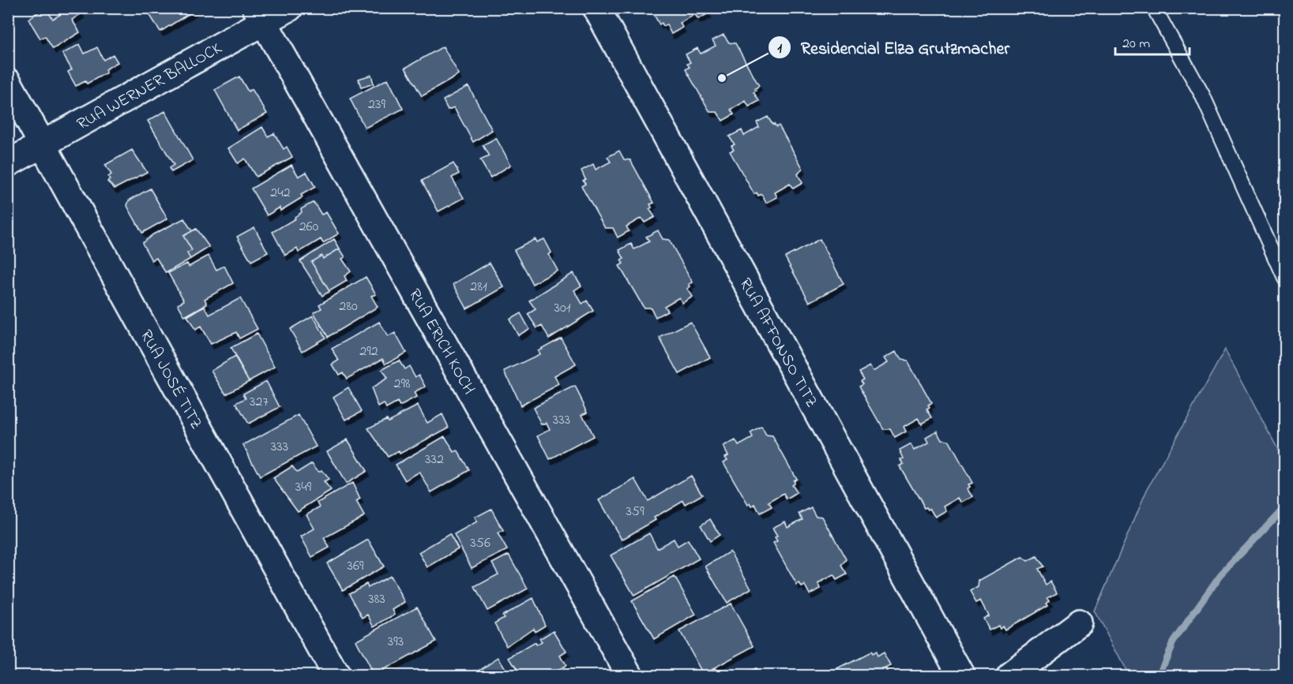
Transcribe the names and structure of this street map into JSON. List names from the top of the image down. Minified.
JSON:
{"streets":{"street":["RUA WERNER BALLOCK","RUA ERICH KOCH","RUA AFFONSO TITZ","RUA JOSÉ TITZ"]},"crossings":[["RUA WERNER BALLOCK","RUA ERICH KOCH"],["RUA WERNER BALLOCK","RUA JOSÉ TITZ"]],"places":["Residencial Elza Grutzmacher"],"house_numbers":["239","242","260","281","280","301","292","298","327","333","333","332","349","359","356","369","383","393"],"scale_bar":"20 m"}
